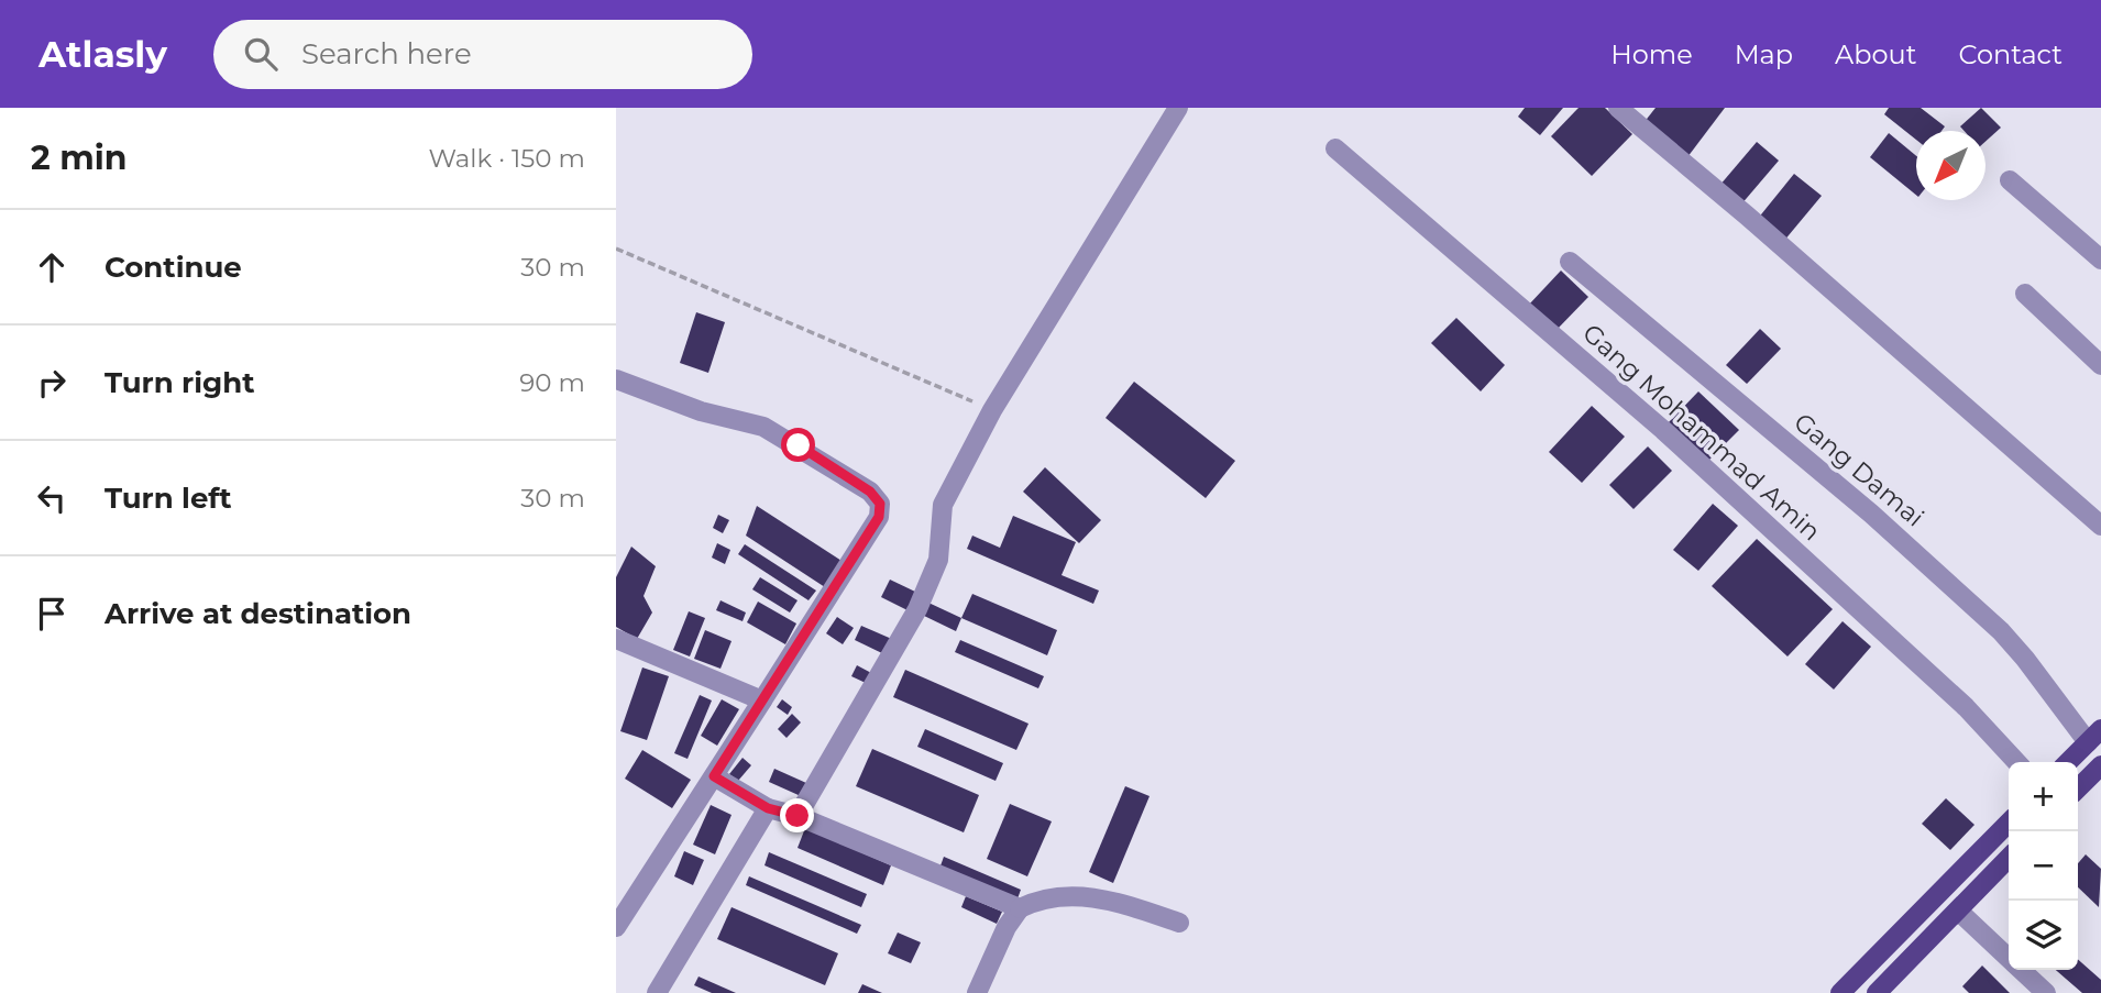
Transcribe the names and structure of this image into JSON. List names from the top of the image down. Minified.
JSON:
{"streets":{"street":["Gang Mohammad Amin","Gang Damai"]},"north":"bottom left","page":{"header":"Atlasly","search":"Search here","nav":["Home","Map","About","Contact"],"heading":["2 min","Walk · 150 m"],"list":[["Continue","30 m"],["Turn right","90 m"],["Turn left","30 m"],"Arrive at destination"],"map_buttons":["+","−"]}}
